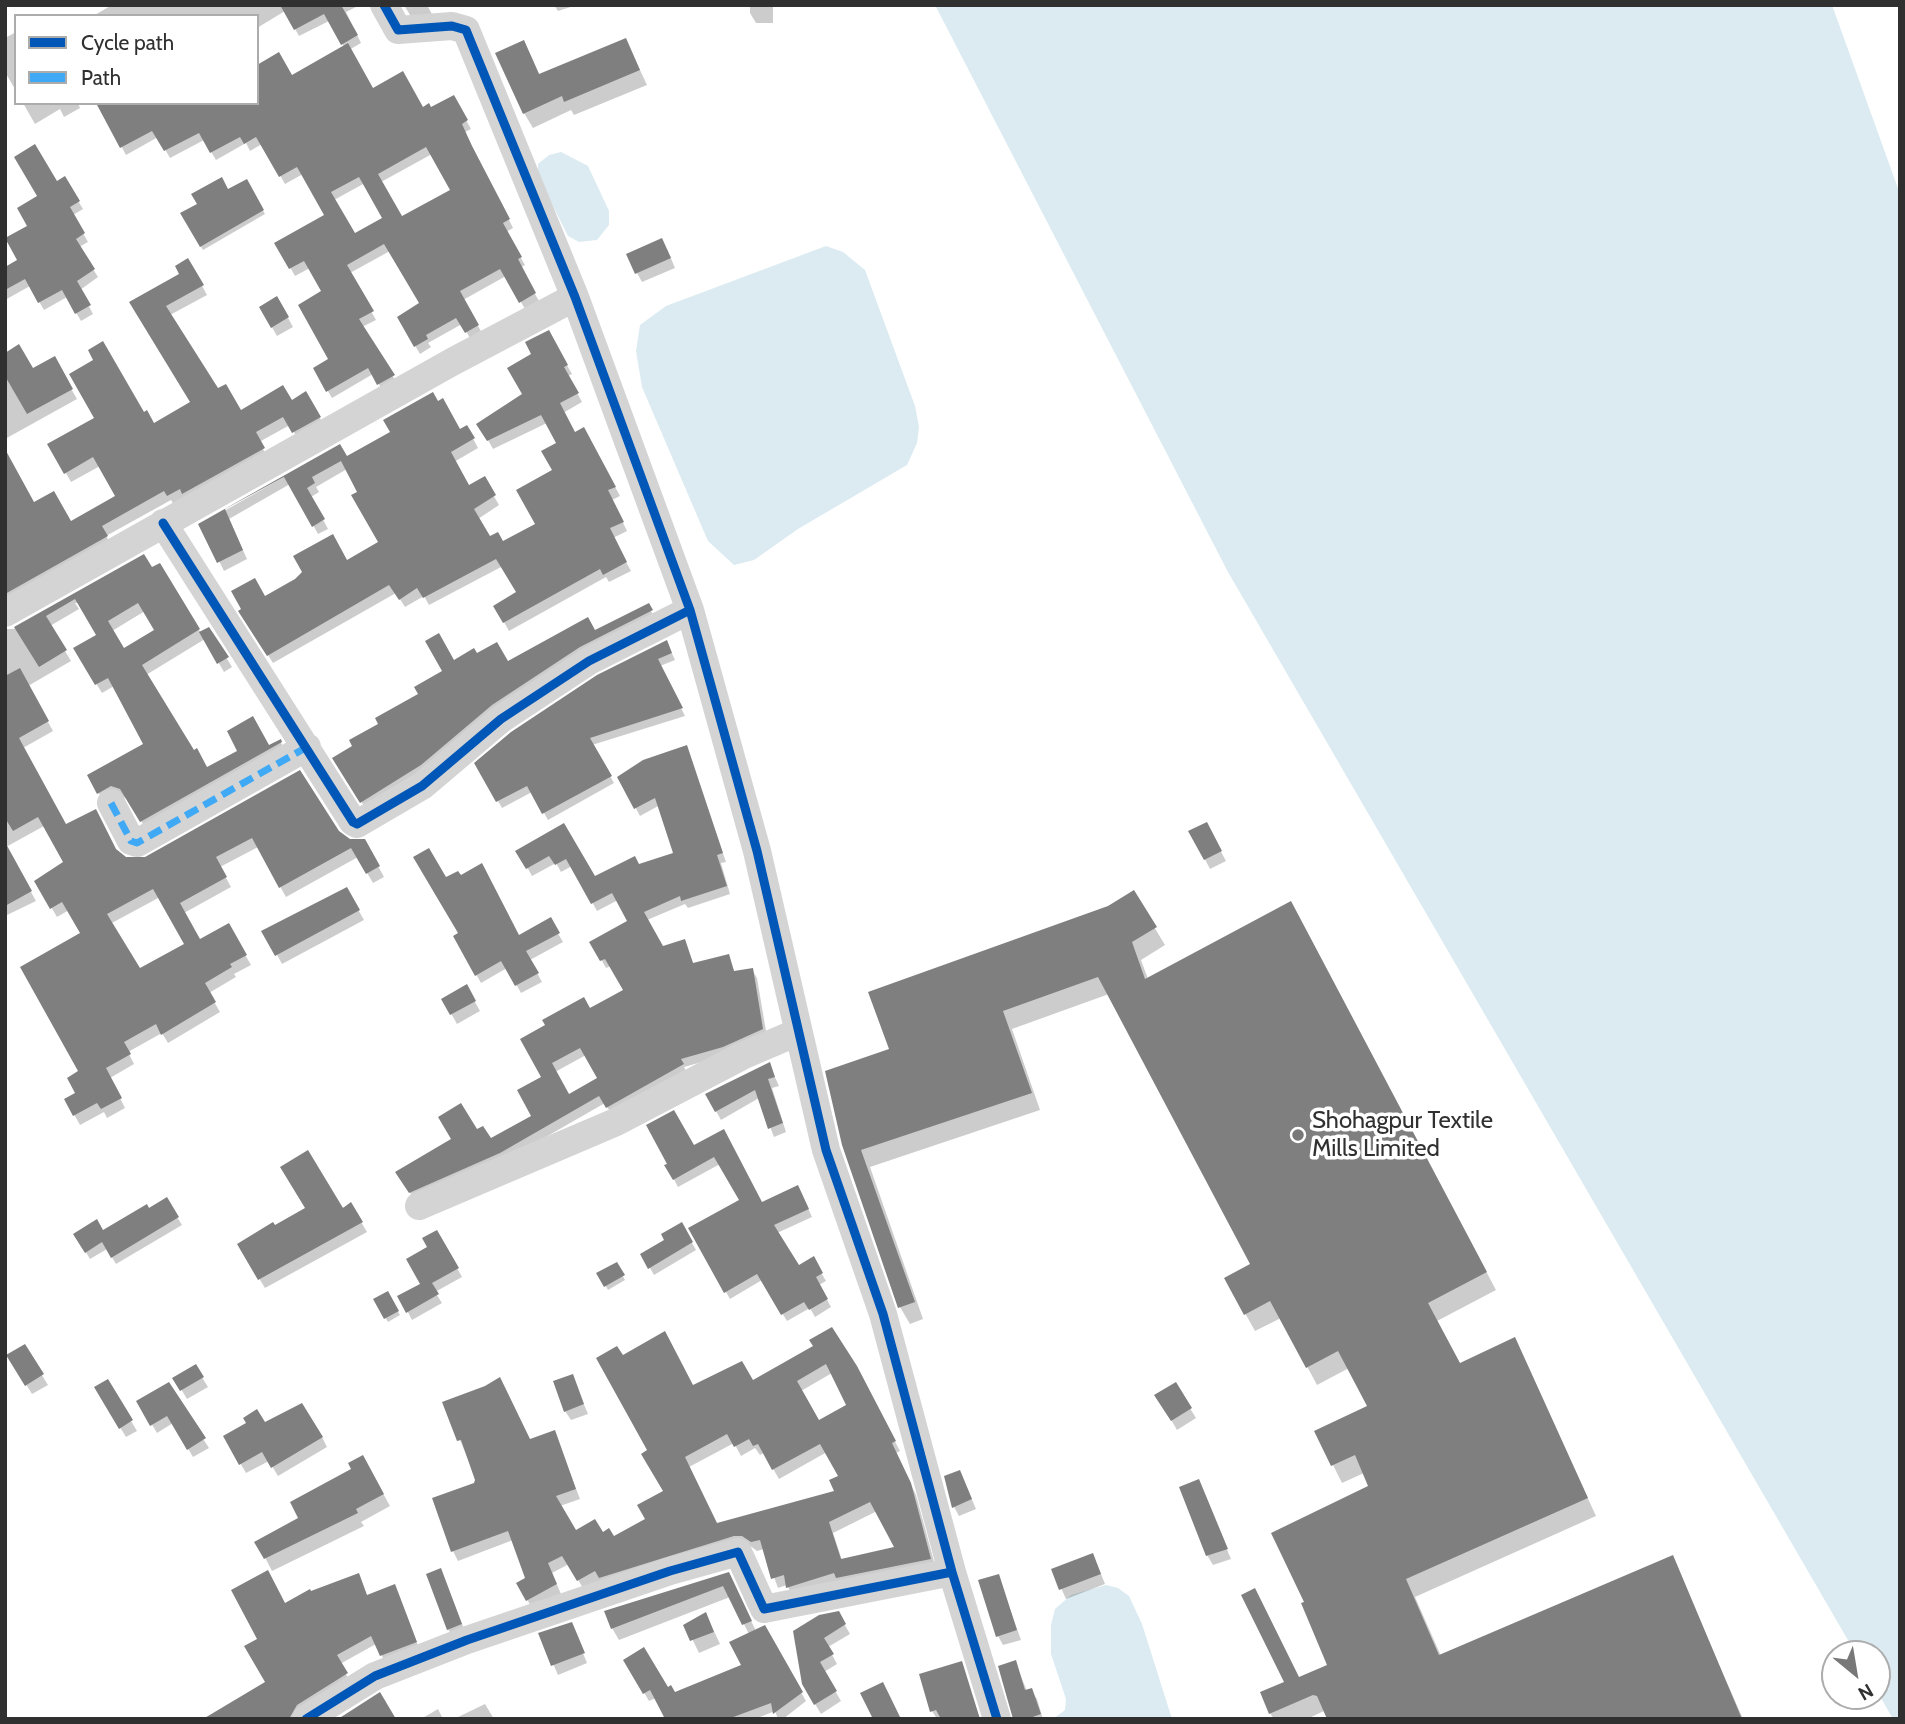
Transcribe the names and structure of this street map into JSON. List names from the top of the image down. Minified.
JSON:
{"places":["Shohagpur Textile Mills Limited"],"legend":["Cycle path","Path"],"north":"bottom right"}
